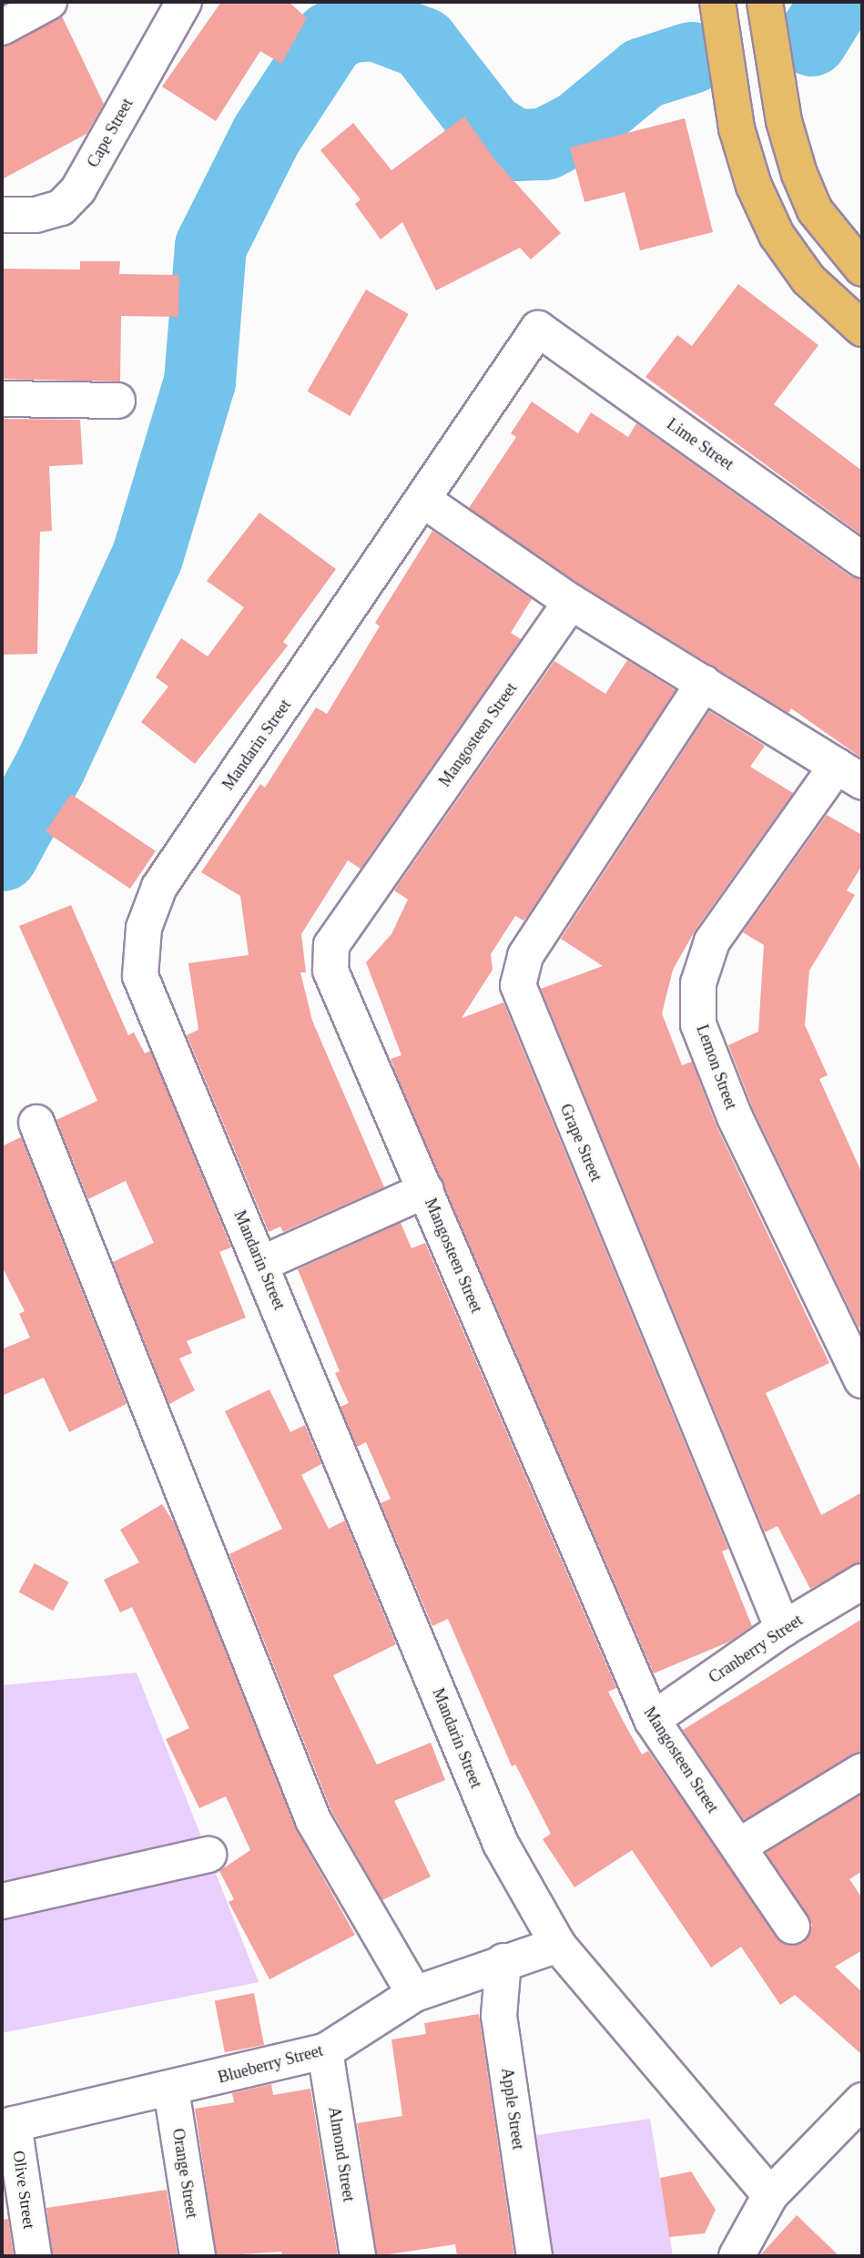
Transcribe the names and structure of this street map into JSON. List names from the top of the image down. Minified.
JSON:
{"streets":{"street":["Cape Street","Lime Street","Mangosteen Street","Mandarin Street","Lemon Street","Grape Street","Cranberry Street","Blueberry Street","Apple Street","Almond Street","Orange Street","Olive Street"]},"crossings":[["Lime Street","Mandarin Street"],["Mangosteen Street","Cranberry Street"],["Mandarin Street","Blueberry Street"],["Grape Street","Cranberry Street"],["Blueberry Street","Apple Street"],["Blueberry Street","Almond Street"],["Blueberry Street","Orange Street"],["Blueberry Street","Olive Street"]]}
